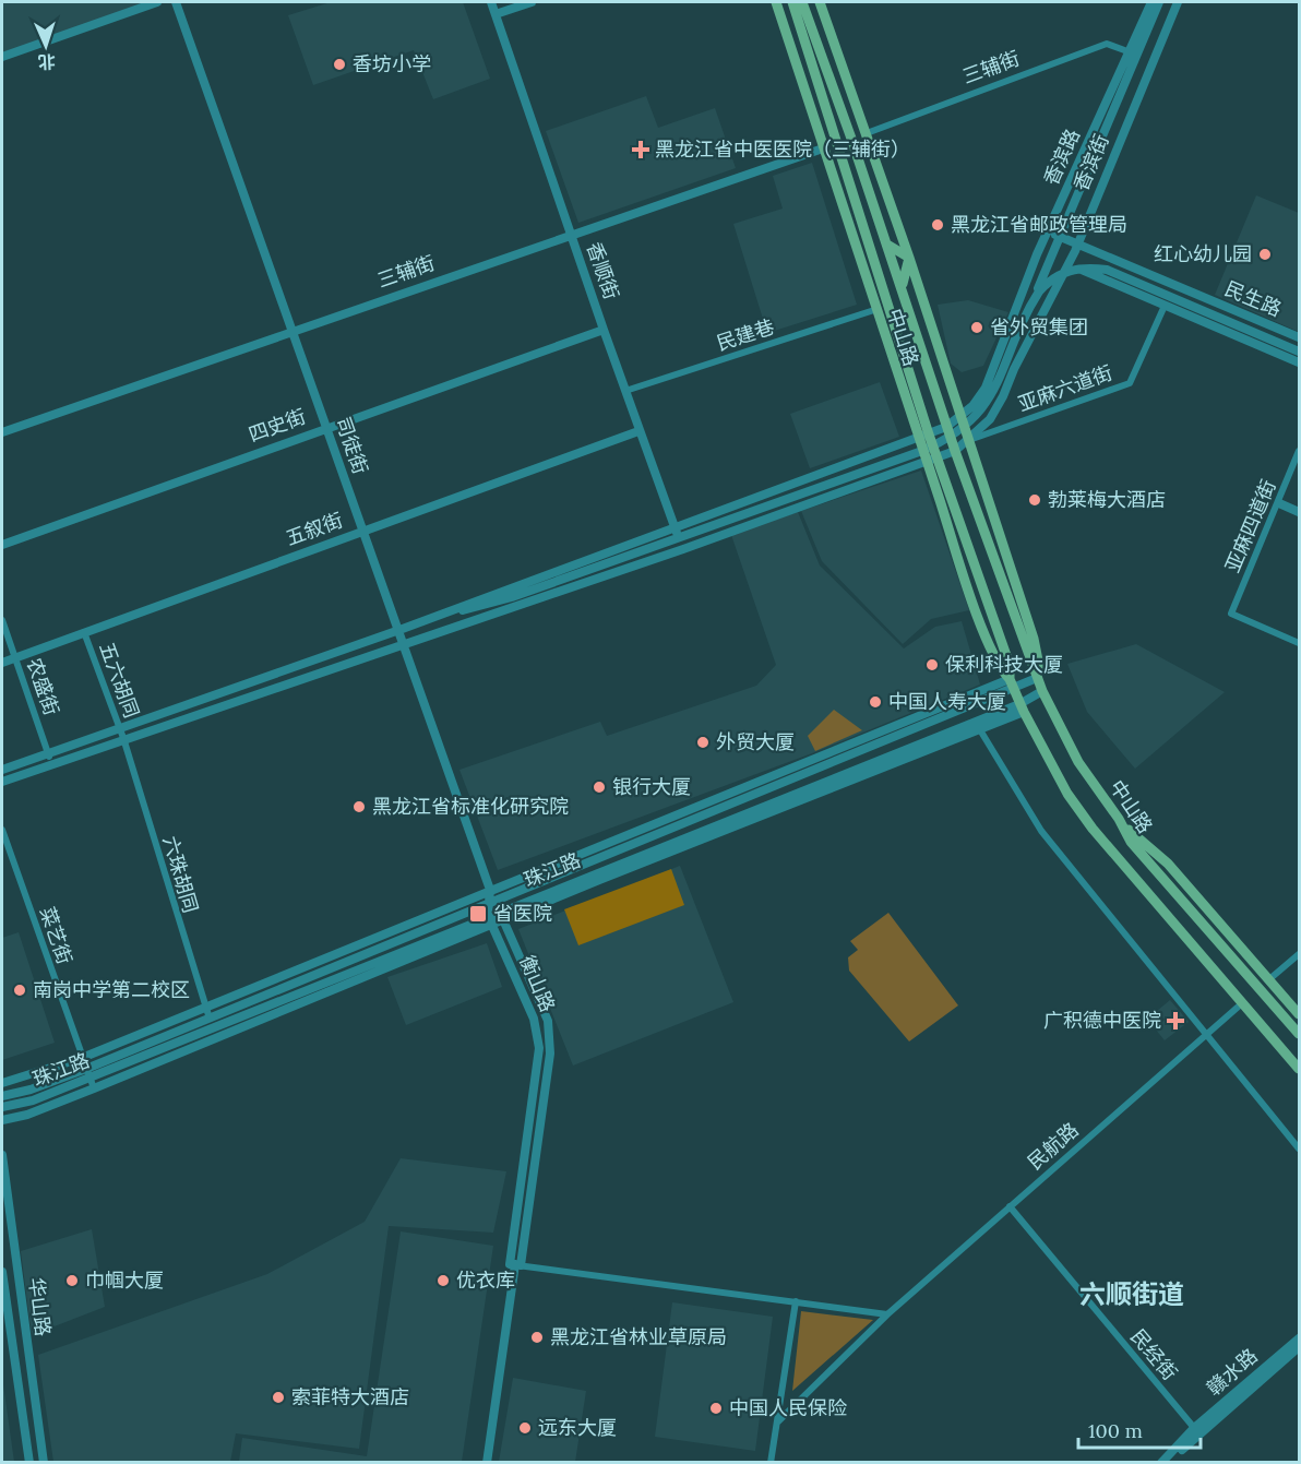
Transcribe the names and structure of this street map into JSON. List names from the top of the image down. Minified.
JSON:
{"streets":{"main road":["三辅街","香滨路","香滨街","香顺街","民生路","中山路","四史街","司徒街","五叙街","珠江路","衡山路","华山路","赣水路"],"street":["民建巷","亚麻六道街","亚麻四道街","五六胡同","农盛街","六珠胡同","菜艺街","民航路","民经街"]},"crossings":[["三辅街","香滨路"],["三辅街","香顺街"],["三辅街","中山路"],["三辅街","司徒街"],["香滨路","香顺街"],["香滨路","民生路"],["香滨路","中山路"],["香滨街","香顺街"],["香滨街","民生路"],["香滨街","中山路"],["香滨街","亚麻六道街"],["香滨街","司徒街"],["香滨街","五六胡同"],["香滨街","农盛街"],["香滨街","六珠胡同"],["香顺街","民建巷"],["香顺街","四史街"],["香顺街","五叙街"],["民生路","亚麻六道街"],["民建巷","中山路"],["中山路","珠江路"],["中山路","民航路"],["四史街","司徒街"],["司徒街","五叙街"],["司徒街","珠江路"],["司徒街","衡山路"],["五叙街","五六胡同"],["五叙街","农盛街"],["五六胡同","六珠胡同"],["珠江路","六珠胡同"],["珠江路","菜艺街"],["珠江路","衡山路"],["民航路","民经街"],["民经街","赣水路"]],"districts":["六顺街道"],"places":{"other":["香坊小学","黑龙江省邮政管理局","红心幼儿园","省外贸集团","勃莱梅大酒店","保利科技大厦","中国人寿大厦","外贸大厦","银行大厦","黑龙江省标准化研究院","南岗中学第二校区","巾帼大厦","优衣库","黑龙江省林业草原局","索菲特大酒店","中国人民保险","远东大厦"],"health":["黑龙江省中医医院（三辅街）","广积德中医院"],"transit":["省医院"]},"scale_bar":"100 m","north":"bottom"}
